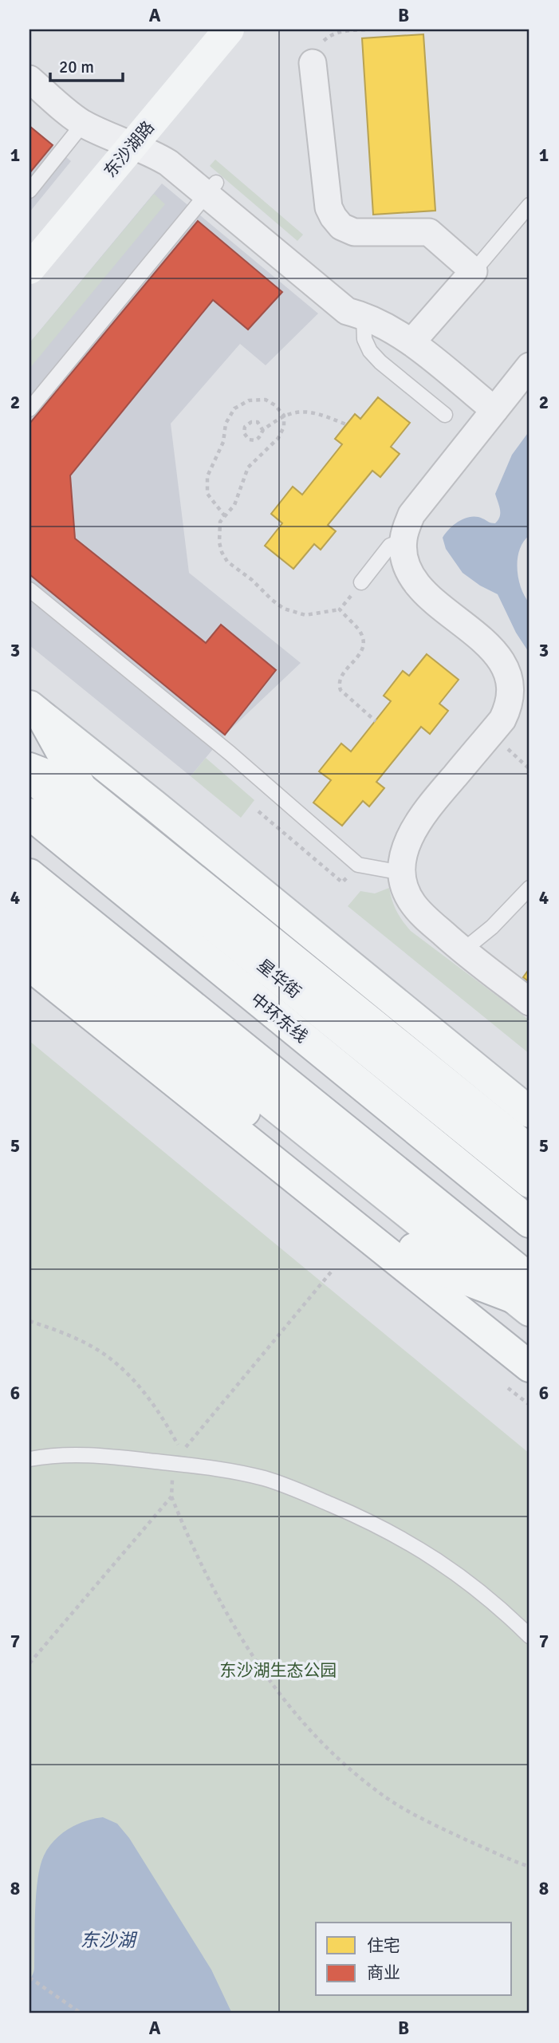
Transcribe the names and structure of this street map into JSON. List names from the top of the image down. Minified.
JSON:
{"streets":{"main road":["东沙湖路","星华街","中环东线"]},"water":["东沙湖"],"parks":["东沙湖生态公园"],"legend":["住宅","商业"],"scale_bar":"20 m","grid":{"columns":["A","B"],"rows":["1","2","3","4","5","6","7","8"]}}
